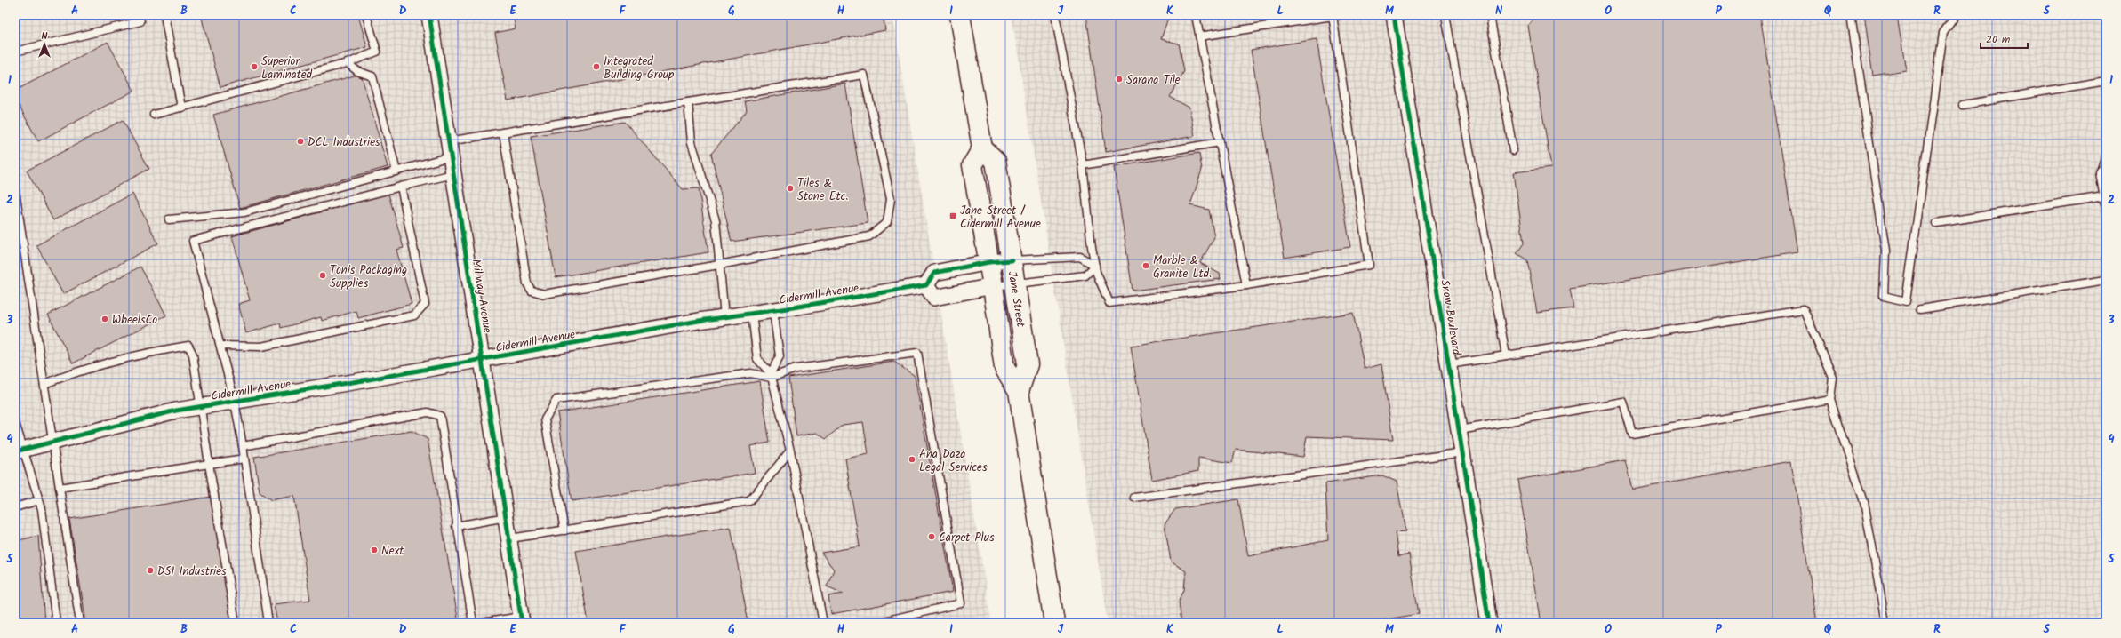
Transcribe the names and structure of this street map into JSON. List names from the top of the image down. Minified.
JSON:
{"streets":{"main road":["Jane Street"],"street":["Cidermill Avenue","Millway Avenue","Snow Boulevard"]},"crossings":[["Cidermill Avenue","Millway Avenue"]],"places":{"other":["Superior Laminated","Integrated Building Group","Sarana Tile","DCL Industries","Tiles & Stone Etc.","Marble & Granite Ltd.","Tonis Packaging Supplies","WheelsCo","Ana Daza Legal Services","Carpet Plus","Next","DSI Industries"],"transit":["Jane Street / Cidermill Avenue"]},"scale_bar":"20 m","north":"top","grid":{"columns":["A","B","C","D","E","F","G","H","I","J","K","L","M","N","O","P","Q","R","S"],"rows":["1","2","3","4","5"]}}
